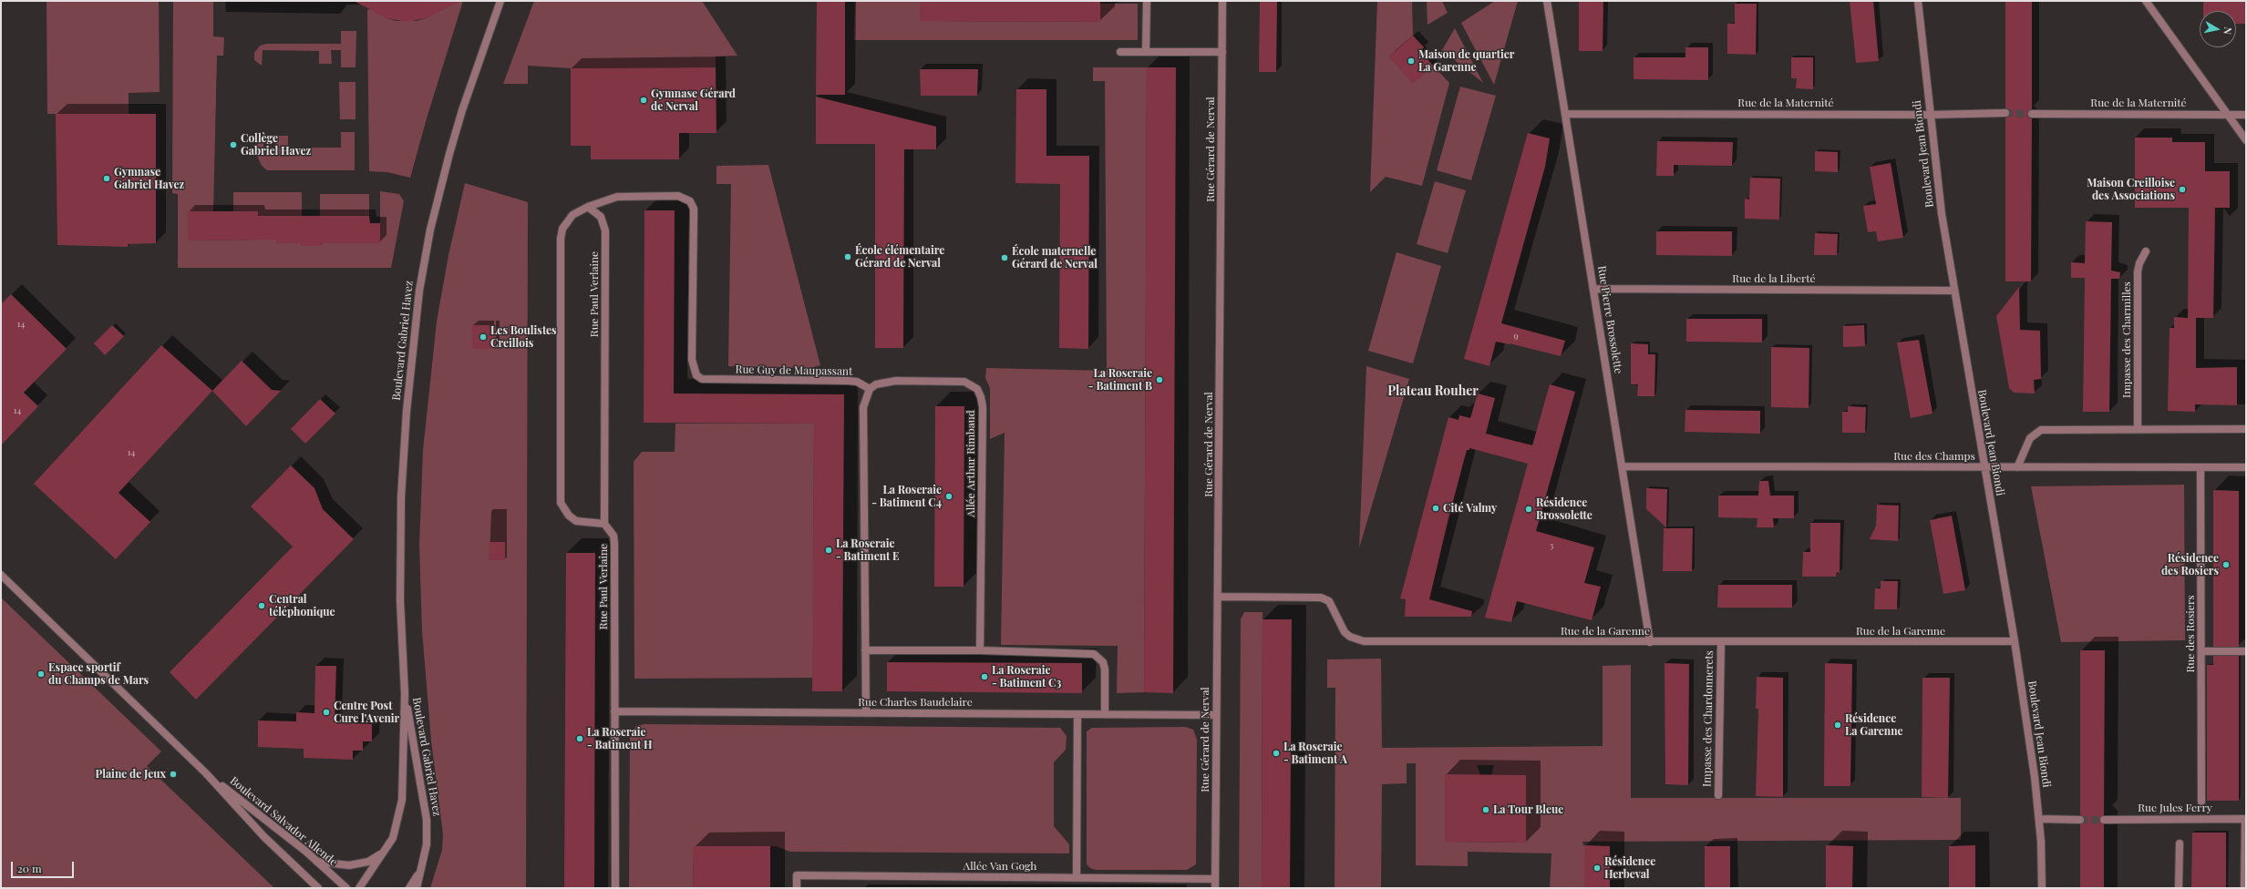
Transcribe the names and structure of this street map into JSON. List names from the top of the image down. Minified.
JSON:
{"streets":{"street":["Rue de la Maternité","Rue Gérard de Nerval","Boulevard Jean Biondi","Rue de la Liberté","Rue Paul Verlaine","Rue Pierre Brossolette","Impasse des Charmilles","Boulevard Gabriel Havez","Rue Guy de Maupassant","Rue des Champs","Allée Arthur Rimbaud","Rue de la Garenne","Rue des Rosiers","Rue Charles Baudelaire","Impasse des Chardonnerets","Rue Jules Ferry","Boulevard Salvador Allende","Allée Van Gogh"]},"crossings":[["Rue de la Maternité","Boulevard Jean Biondi"],["Rue de la Maternité","Rue Pierre Brossolette"],["Rue Gérard de Nerval","Rue de la Garenne"],["Rue Gérard de Nerval","Rue Charles Baudelaire"],["Rue Gérard de Nerval","Allée Van Gogh"],["Boulevard Jean Biondi","Rue de la Liberté"],["Boulevard Jean Biondi","Rue des Champs"],["Boulevard Jean Biondi","Rue de la Garenne"],["Rue de la Liberté","Rue Pierre Brossolette"],["Rue Paul Verlaine","Rue Guy de Maupassant"],["Rue Paul Verlaine","Rue Charles Baudelaire"],["Rue Pierre Brossolette","Rue des Champs"],["Rue Pierre Brossolette","Rue de la Garenne"],["Boulevard Gabriel Havez","Boulevard Salvador Allende"],["Rue Guy de Maupassant","Allée Arthur Rimbaud"],["Rue des Champs","Rue des Rosiers"],["Rue de la Garenne","Impasse des Chardonnerets"]],"districts":["Plateau Rouher"],"places":["Maison de quartier La Garenne","Gymnase Gérard de Nerval","Collège Gabriel Havez","Gymnase Gabriel Havez","Maison Creilloise des Associations","École élémentaire Gérard de Nerval","École maternelle Gérard de Nerval","Les Boulistes Creillois","La Roseraie - Batiment B","La Roseraie - Batiment C4","Cité Valmy","Résidence Brossolette","La Roseraie - Batiment E","Résidence des Rosiers","Central téléphonique","Espace sportif du Champs de Mars","La Roseraie - Batiment C3","Centre Post Cure l'Avenir","Résidence La Garenne","La Roseraie - Batiment H","La Roseraie - Batiment A","Plaine de Jeux","La Tour Bleue","Résidence Herbeval"],"house_numbers":["14","9","14","14","3"],"scale_bar":"20 m","north":"right"}
